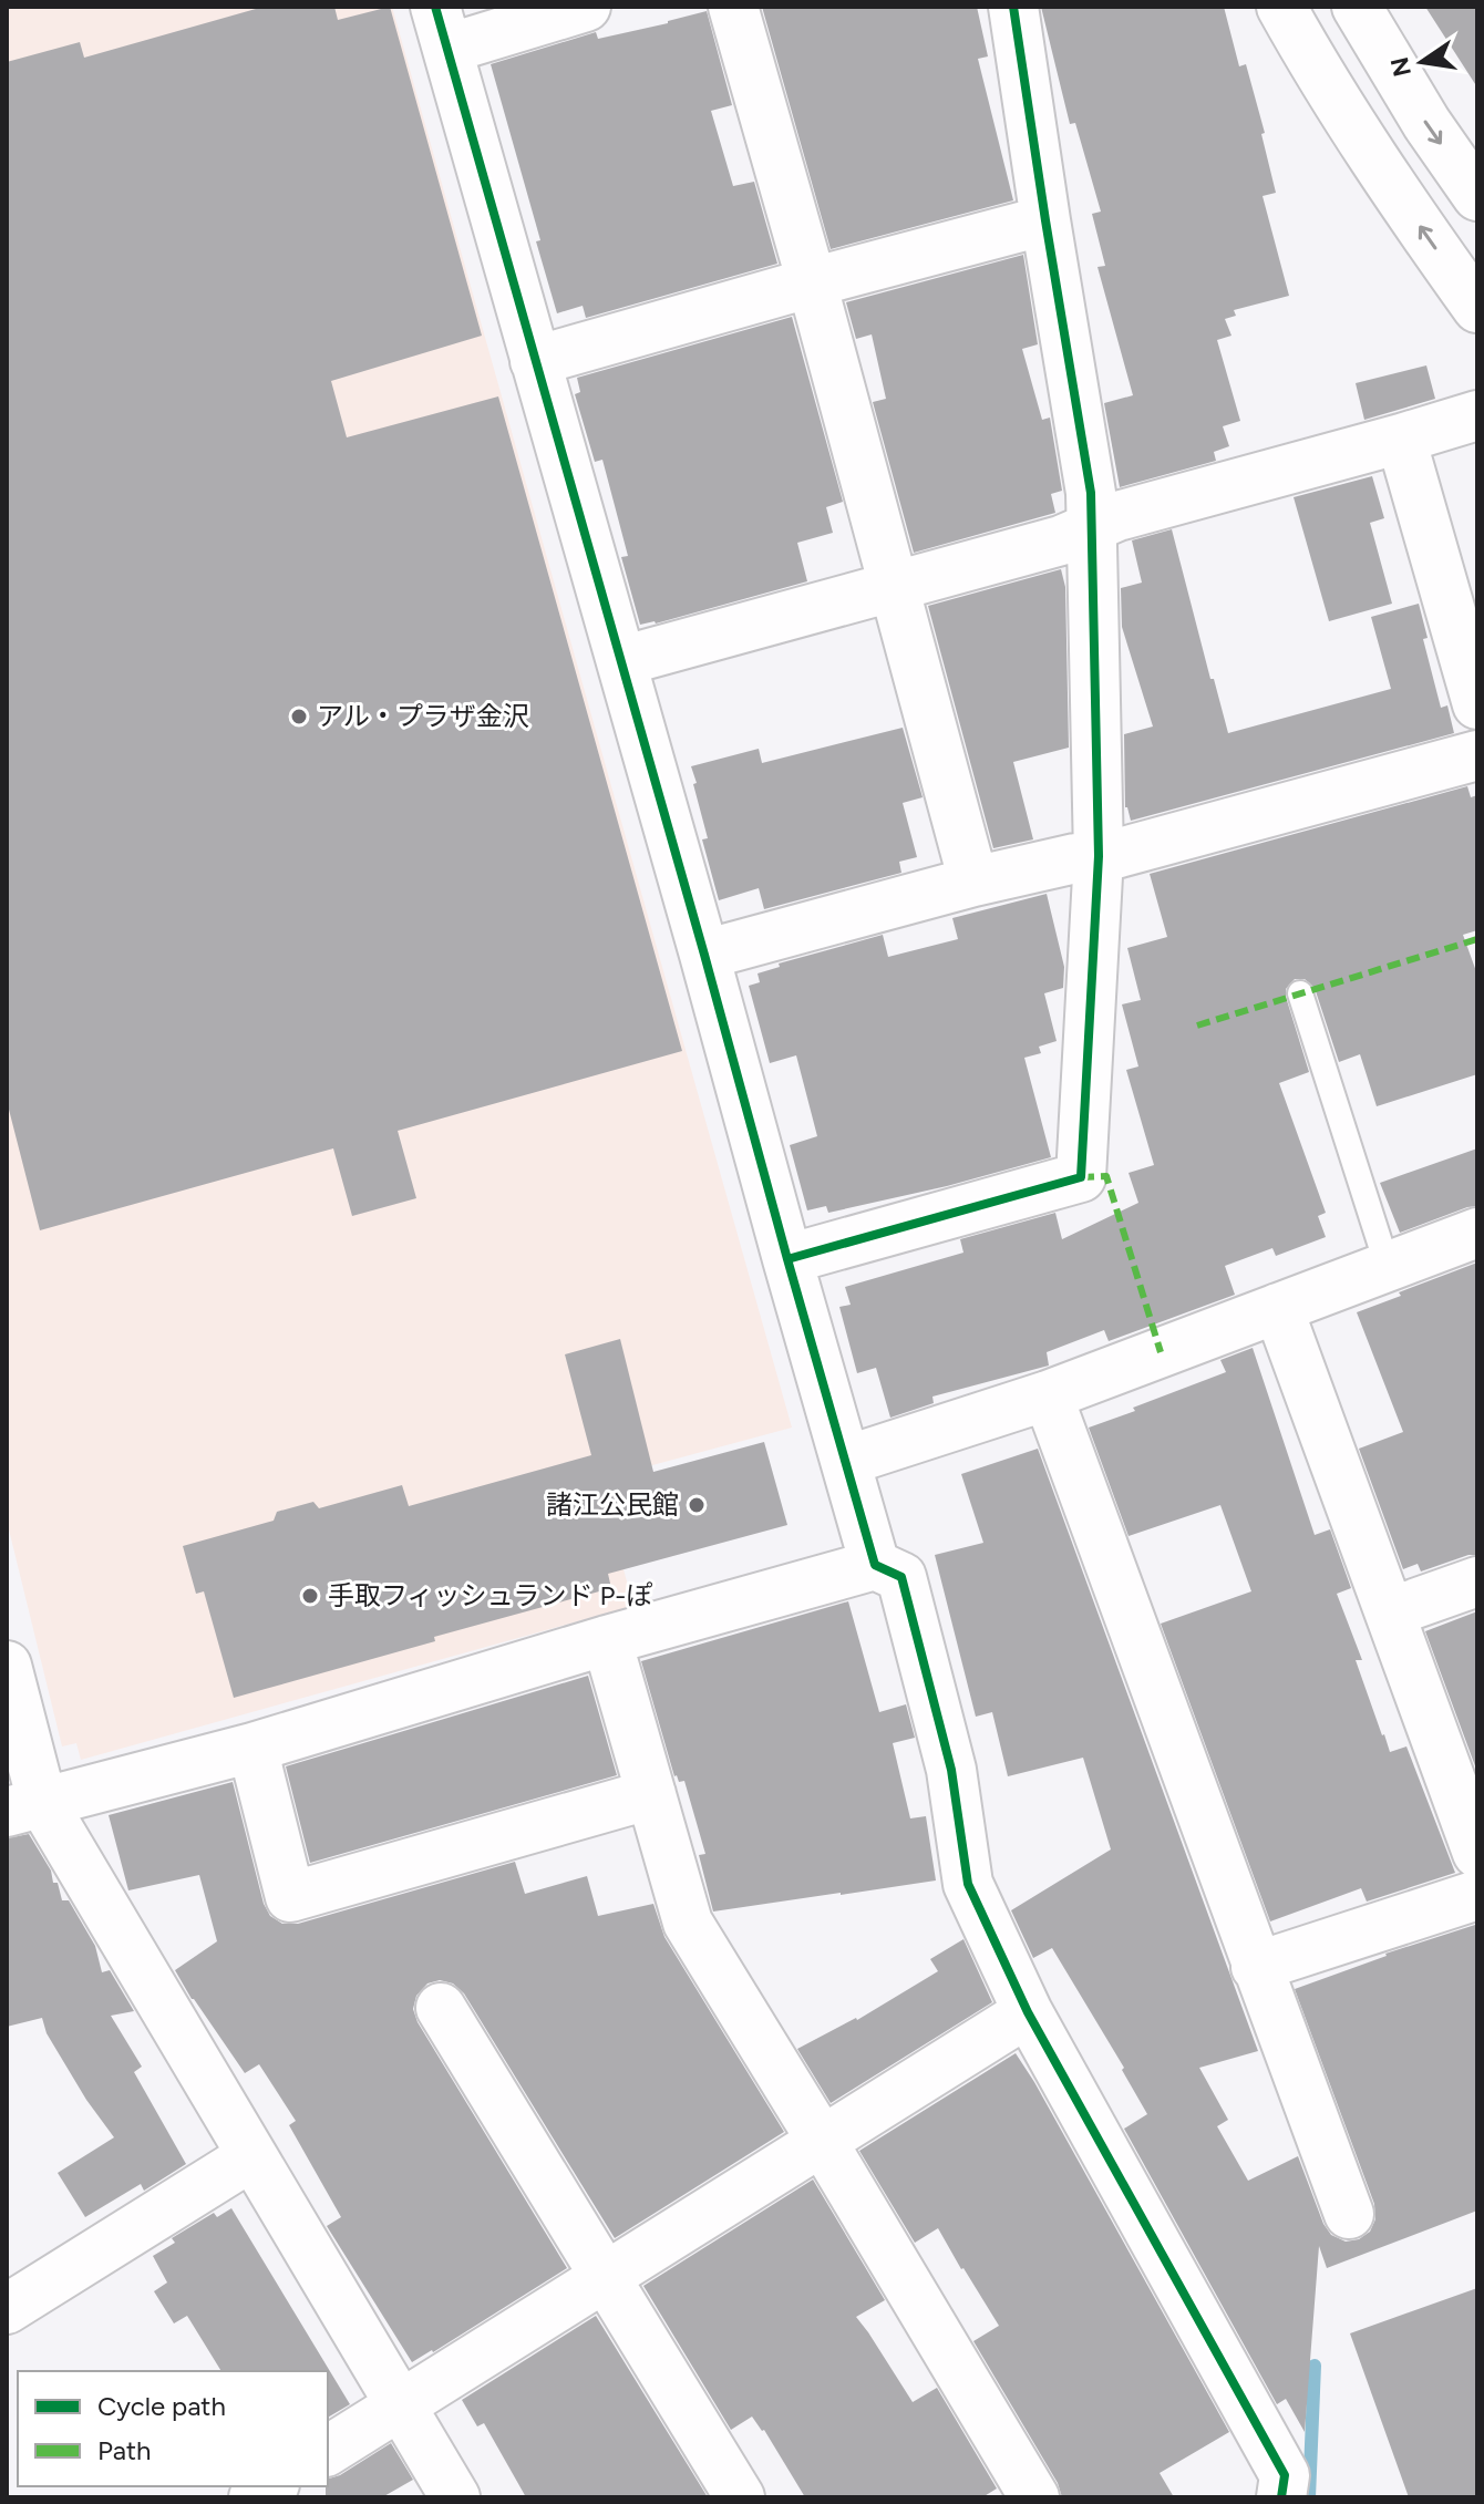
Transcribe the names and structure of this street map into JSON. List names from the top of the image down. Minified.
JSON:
{"places":["アル・プラザ金沢","諸江公民館","手取フィッシュランド P-ぽ"],"legend":["Cycle path","Path"],"north":"left"}
